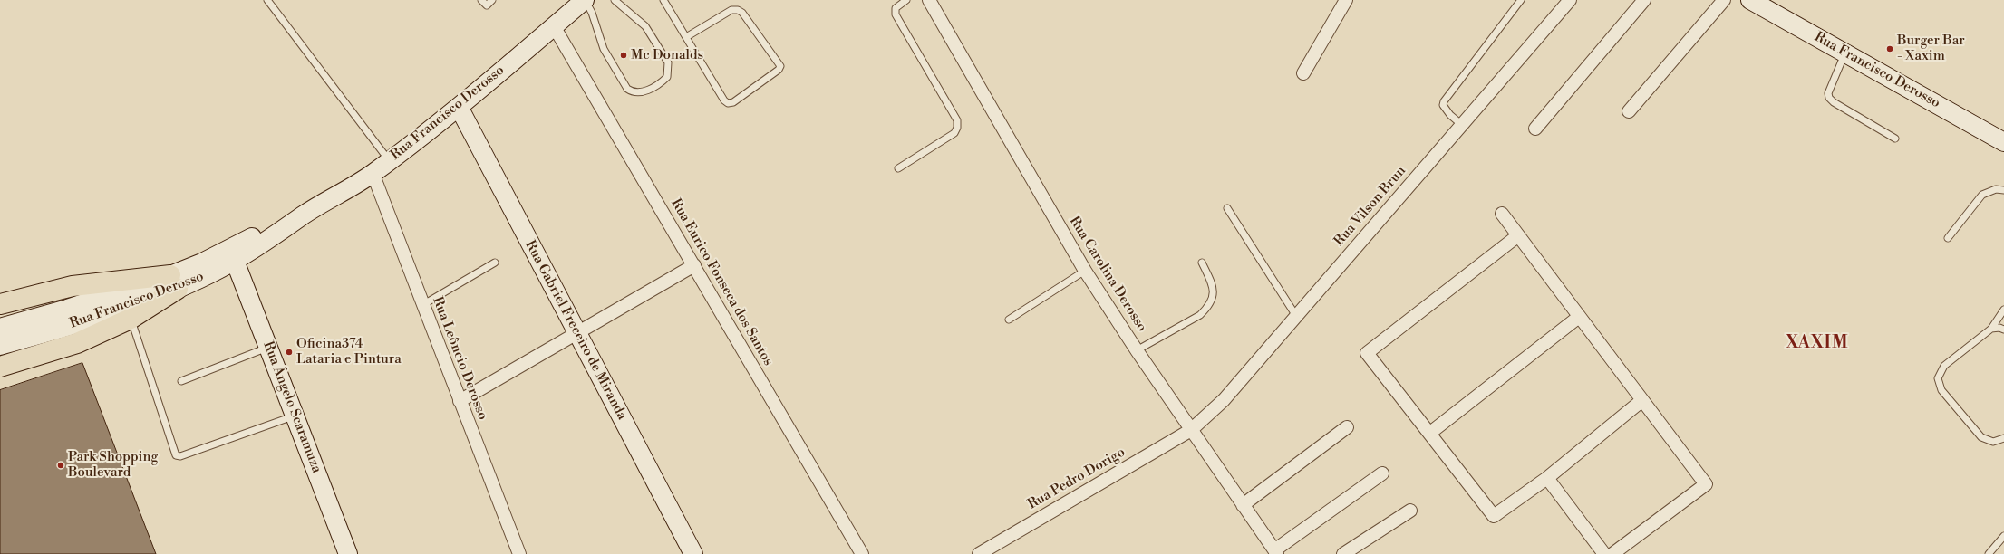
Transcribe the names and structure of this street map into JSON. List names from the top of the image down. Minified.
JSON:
{"streets":{"main road":["Rua Francisco Derosso","Rua Gabriel Freceiro de Miranda","Rua Ângelo Scaramuza"],"street":["Rua Vilson Brun","Rua Carolina Derosso","Rua Eurico Fonseca dos Santos","Rua Leôncio Derosso","Rua Pedro Dorigo"]},"crossings":[["Rua Francisco Derosso","Rua Eurico Fonseca dos Santos"],["Rua Francisco Derosso","Rua Gabriel Freceiro de Miranda"],["Rua Francisco Derosso","Rua Leôncio Derosso"],["Rua Francisco Derosso","Rua Ângelo Scaramuza"],["Rua Vilson Brun","Rua Carolina Derosso"],["Rua Vilson Brun","Rua Pedro Dorigo"],["Rua Carolina Derosso","Rua Pedro Dorigo"]],"districts":["XAXIM"],"places":["Burger Bar - Xaxim","Mc Donalds","Oficina374 Lataria e Pintura","Park Shopping Boulevard"]}
